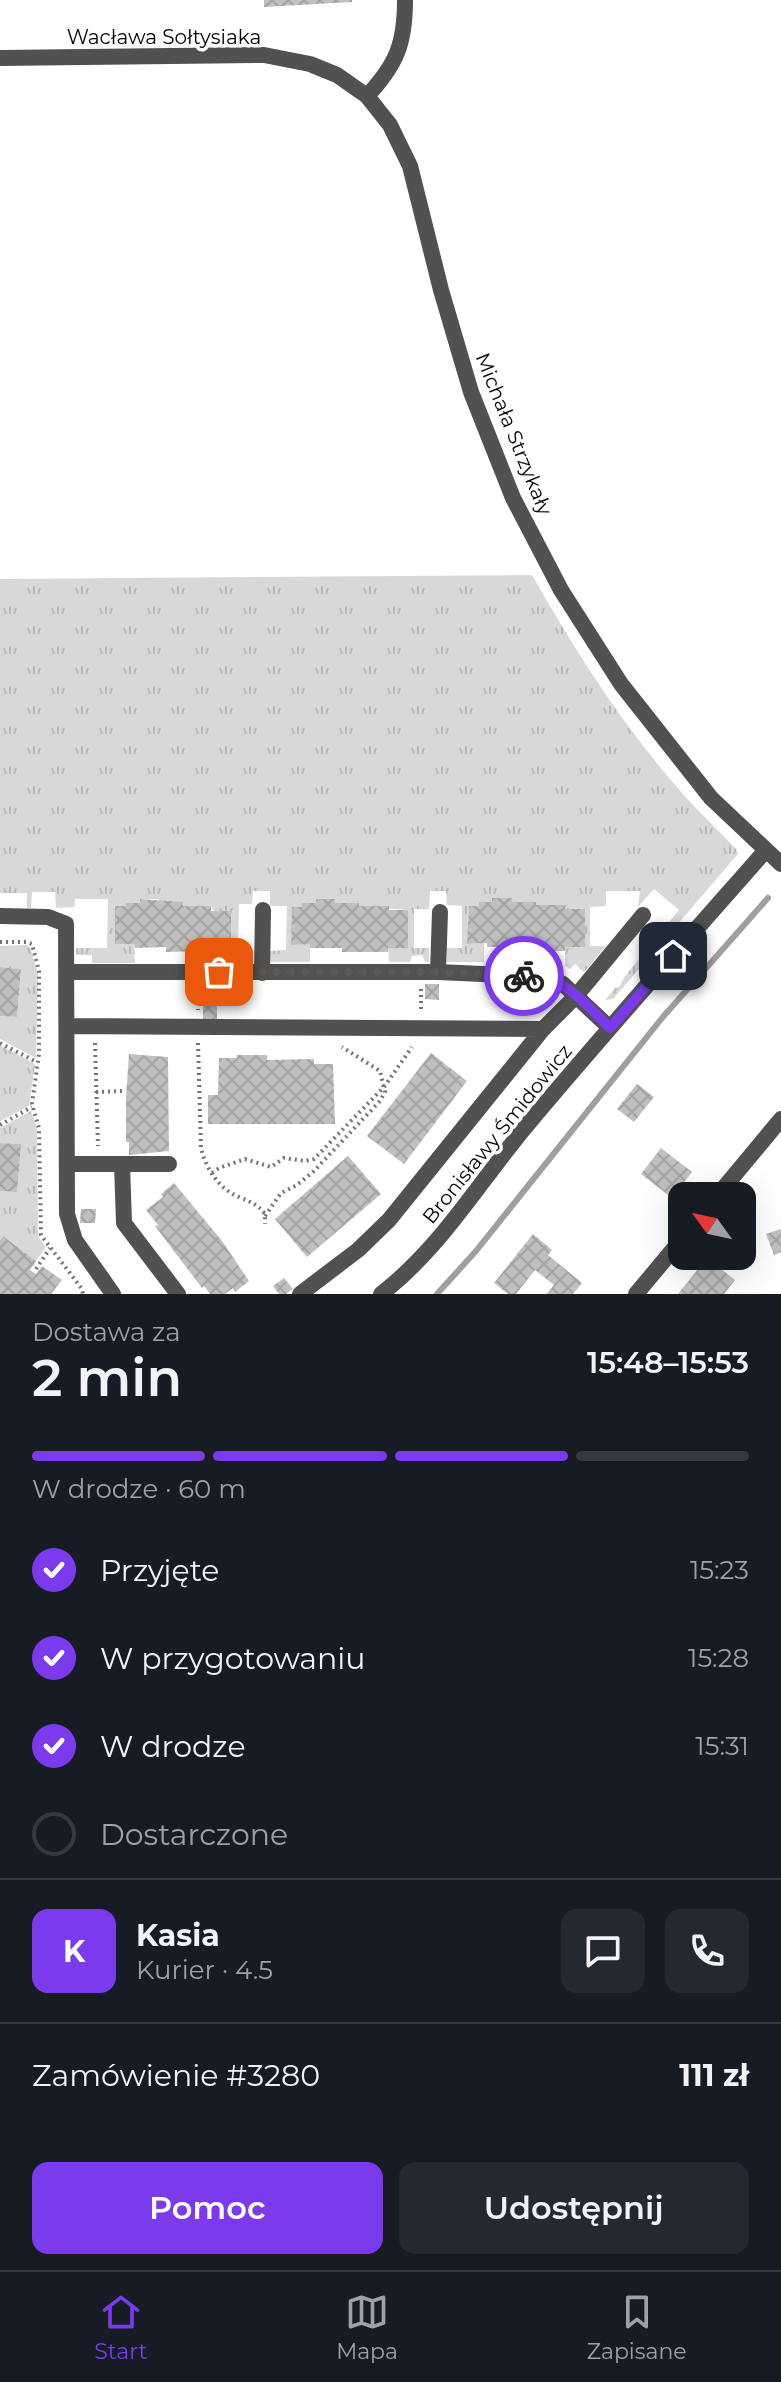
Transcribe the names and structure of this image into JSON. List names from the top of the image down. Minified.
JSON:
{"streets":{"street":["Wacława Sołtysiaka","Michała Strzykały","Bronisławy Śmidowicz"]},"crossings":[["Wacława Sołtysiaka","Michała Strzykały"],["Michała Strzykały","Bronisławy Śmidowicz"]],"north":"top left","page":{"heading":["2 min","Dostawa za","15:48–15:53"],"panel":["Kasia","Kurier · 4.5","Zamówienie #3280","111 zł"],"bar":"W drodze · 60 m","list":[["Przyjęte","15:23"],["W przygotowaniu","15:28"],["W drodze","15:31"],"Dostarczone"],"round":"K","buttons":["Pomoc","Udostępnij"],"tabs":["Start","Mapa","Zapisane"]}}
